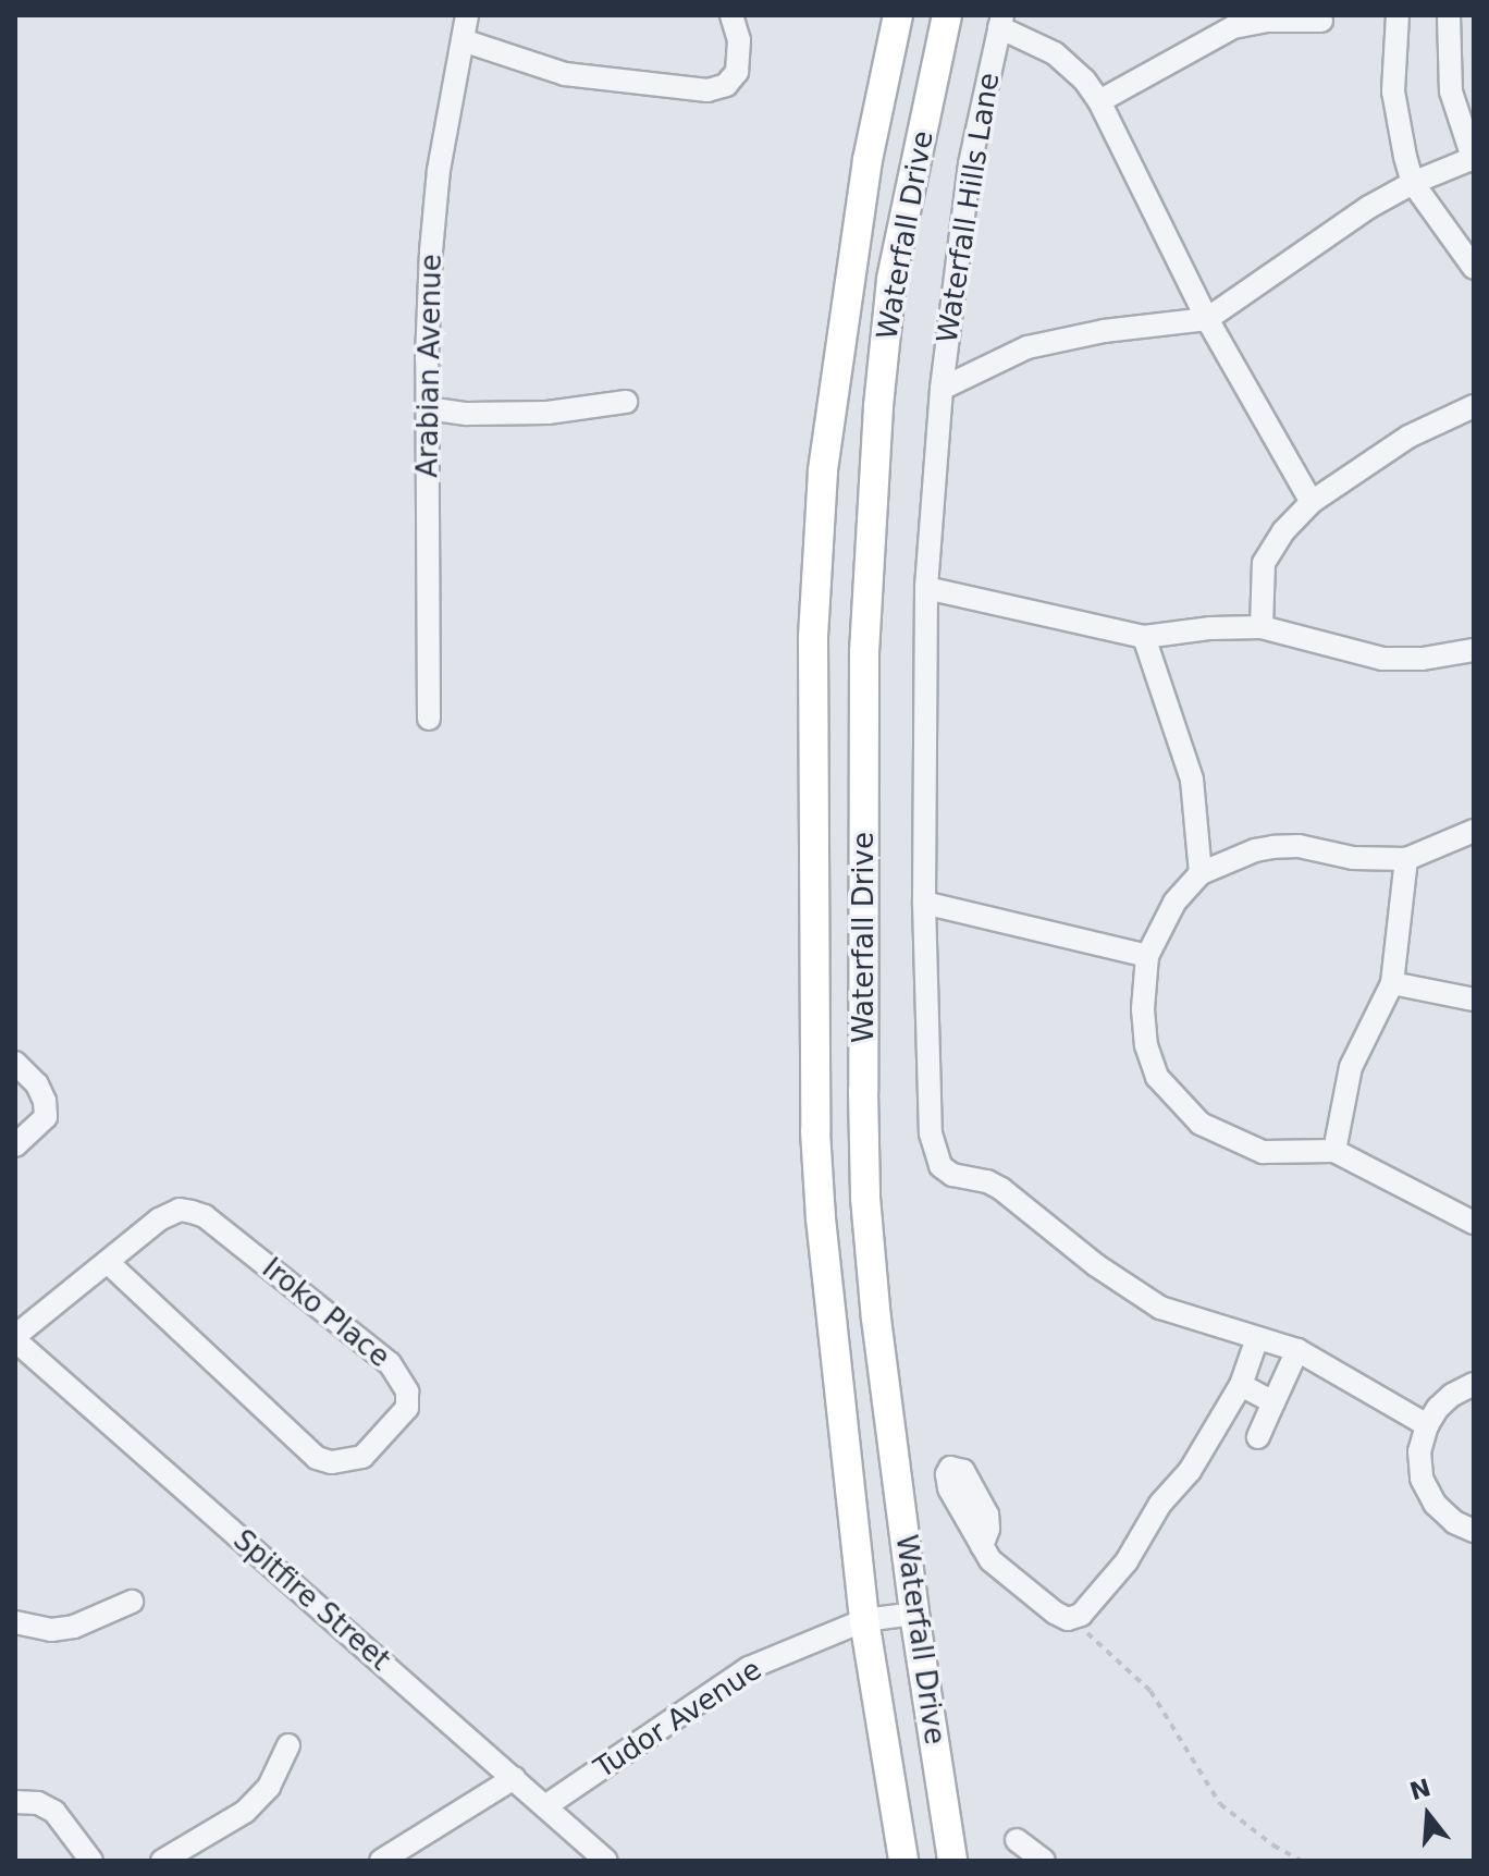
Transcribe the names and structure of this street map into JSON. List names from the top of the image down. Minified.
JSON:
{"streets":{"main road":["Waterfall Drive"],"street":["Waterfall Hills Lane","Arabian Avenue","Iroko Place","Spitfire Street","Tudor Avenue"]},"crossings":[["Waterfall Drive","Tudor Avenue"],["Iroko Place","Spitfire Street"],["Spitfire Street","Tudor Avenue"]],"north":"top"}
